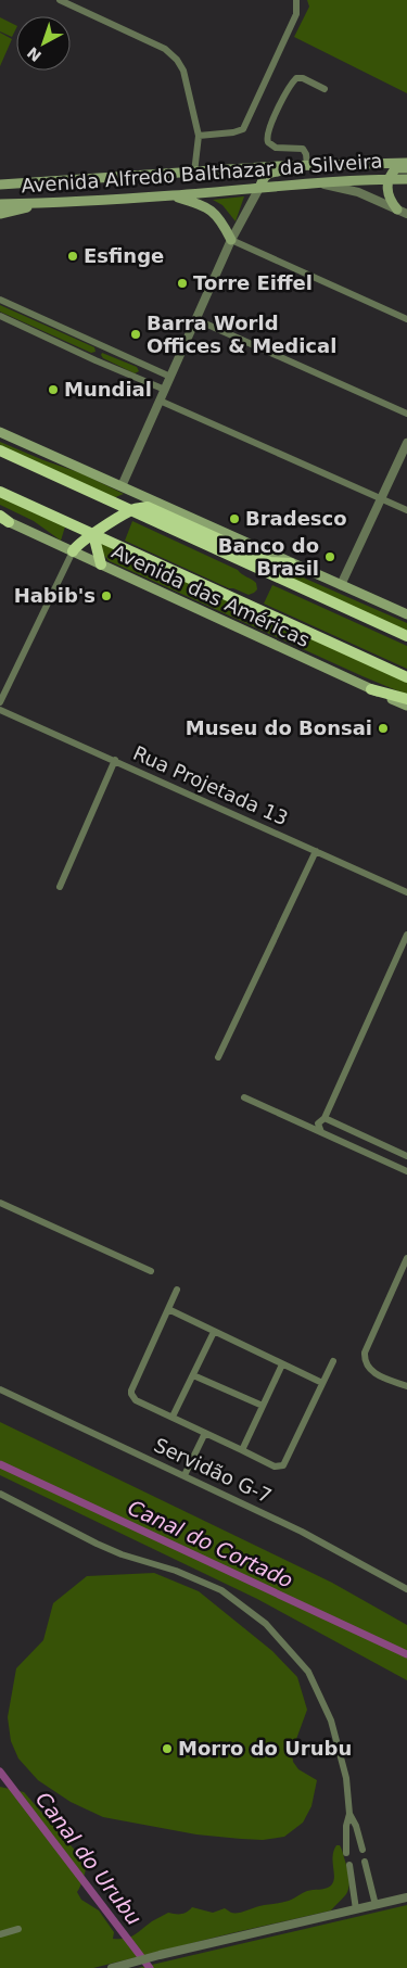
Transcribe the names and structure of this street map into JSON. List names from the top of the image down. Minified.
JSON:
{"streets":{"highway":["Avenida das Américas"],"main road":["Avenida Alfredo Balthazar da Silveira"],"street":["Rua Projetada 13","Servidão G-7"]},"water":["Canal do Cortado","Canal do Urubu"],"places":["Esfinge","Torre Eiffel","Barra World Offices & Medical","Mundial","Bradesco","Banco do Brasil","Habib's","Museu do Bonsai","Morro do Urubu"],"north":"bottom left"}
